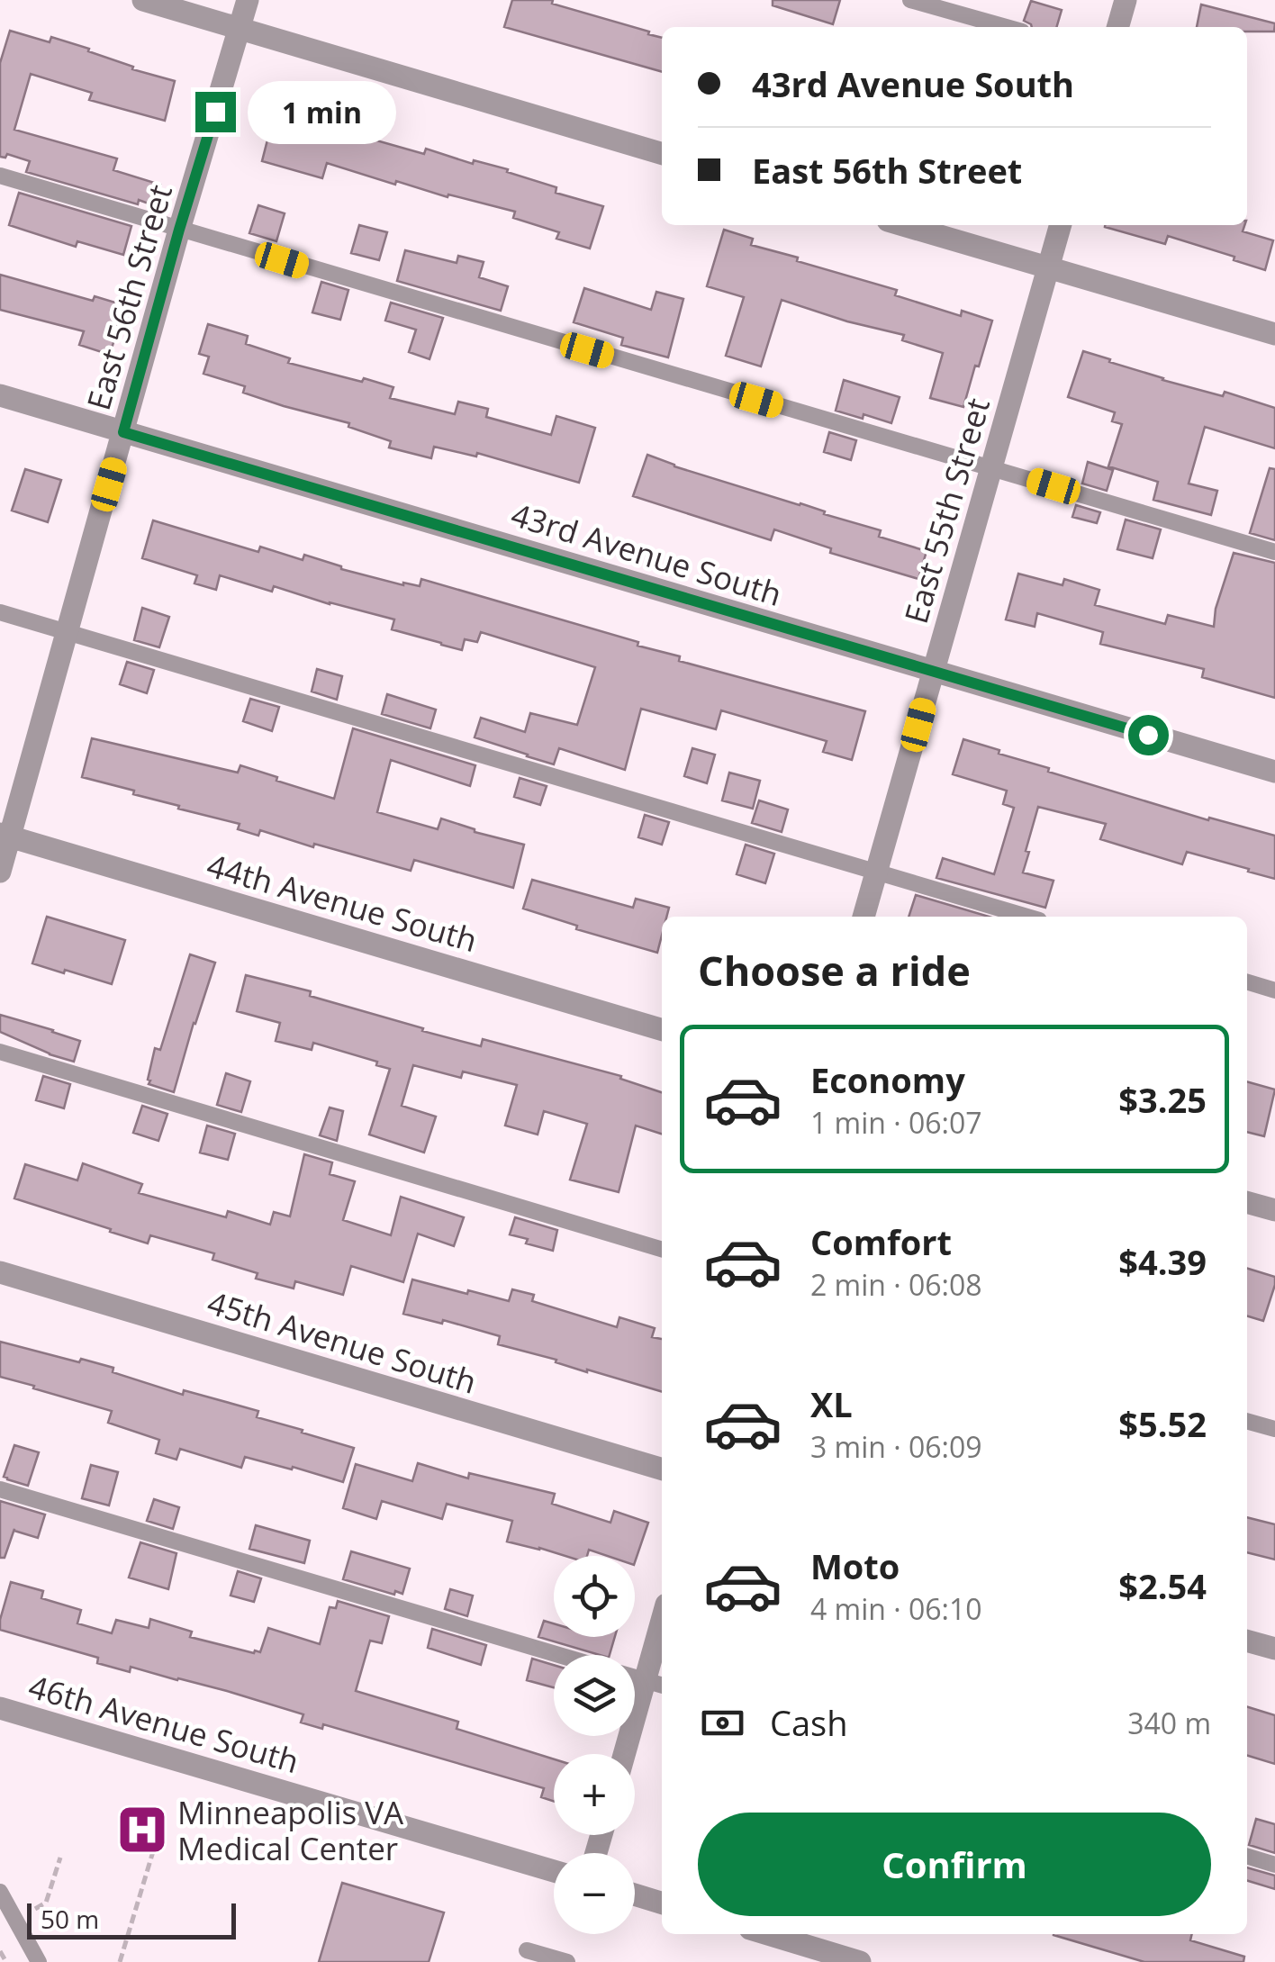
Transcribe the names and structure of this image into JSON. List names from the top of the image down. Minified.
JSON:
{"streets":{"street":["East 56th Street","East 55th Street","43rd Avenue South","44th Avenue South","45th Avenue South","46th Avenue South"]},"crossings":[["East 56th Street","43rd Avenue South"],["East 56th Street","44th Avenue South"],["East 55th Street","43rd Avenue South"]],"places":{"hospital":["Minneapolis VA Medical Center"]},"scale_bar":"50 m","page":{"banner":["43rd Avenue South","East 56th Street"],"bubble":"1 min","heading":"Choose a ride","list":[{"name":"Economy","note":"1 min · 06:07","value":"$3.25"},{"name":"Comfort","note":"2 min · 06:08","value":"$4.39"},{"name":"XL","note":"3 min · 06:09","value":"$5.52"},{"name":"Moto","note":"4 min · 06:10","value":"$2.54"}],"map_buttons":["+","−"],"pay":["Cash","340 m"],"buttons":"Confirm","scale":"50 m"}}
